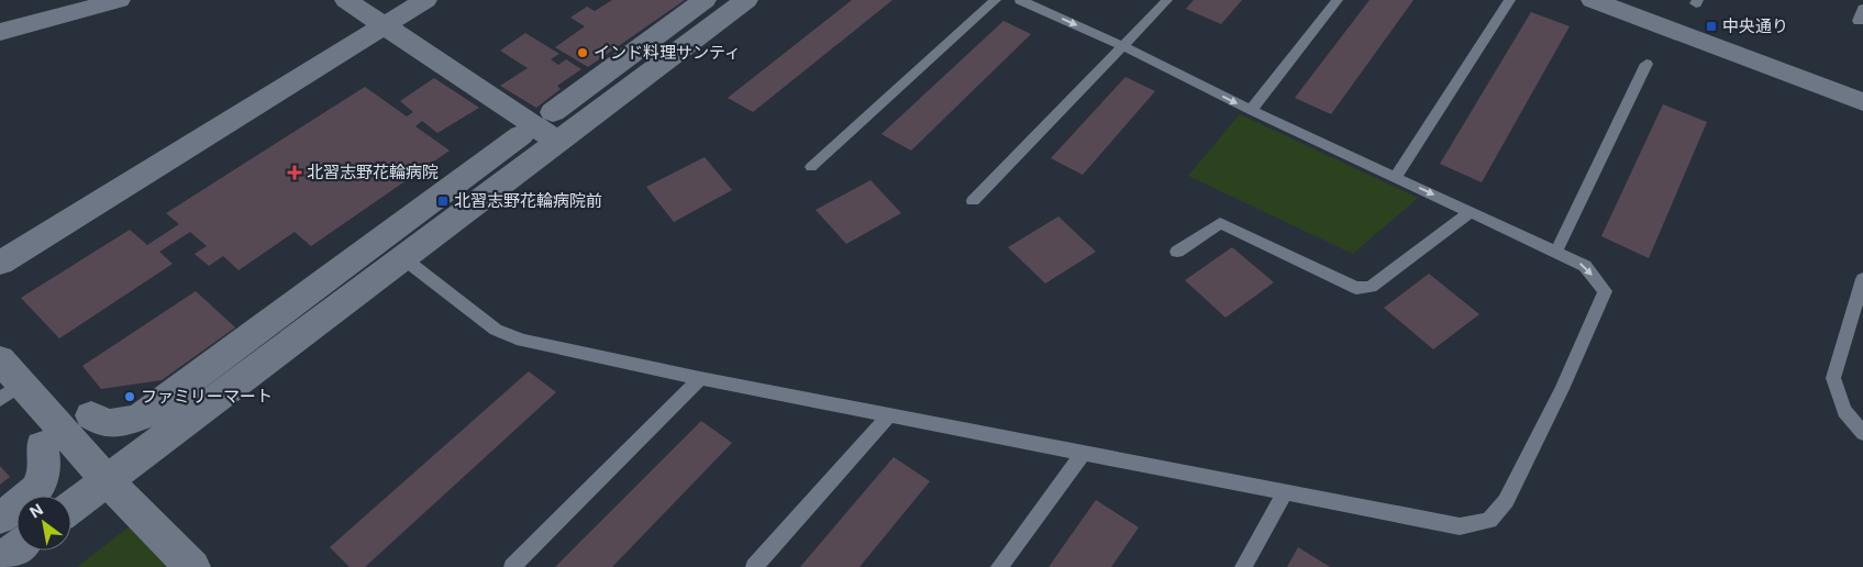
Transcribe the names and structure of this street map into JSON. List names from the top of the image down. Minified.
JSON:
{"places":{"transit":["中央通り","北習志野花輪病院前"],"other":["インド料理サンティ","ファミリーマート"],"health":["北習志野花輪病院"]},"north":"top left"}
